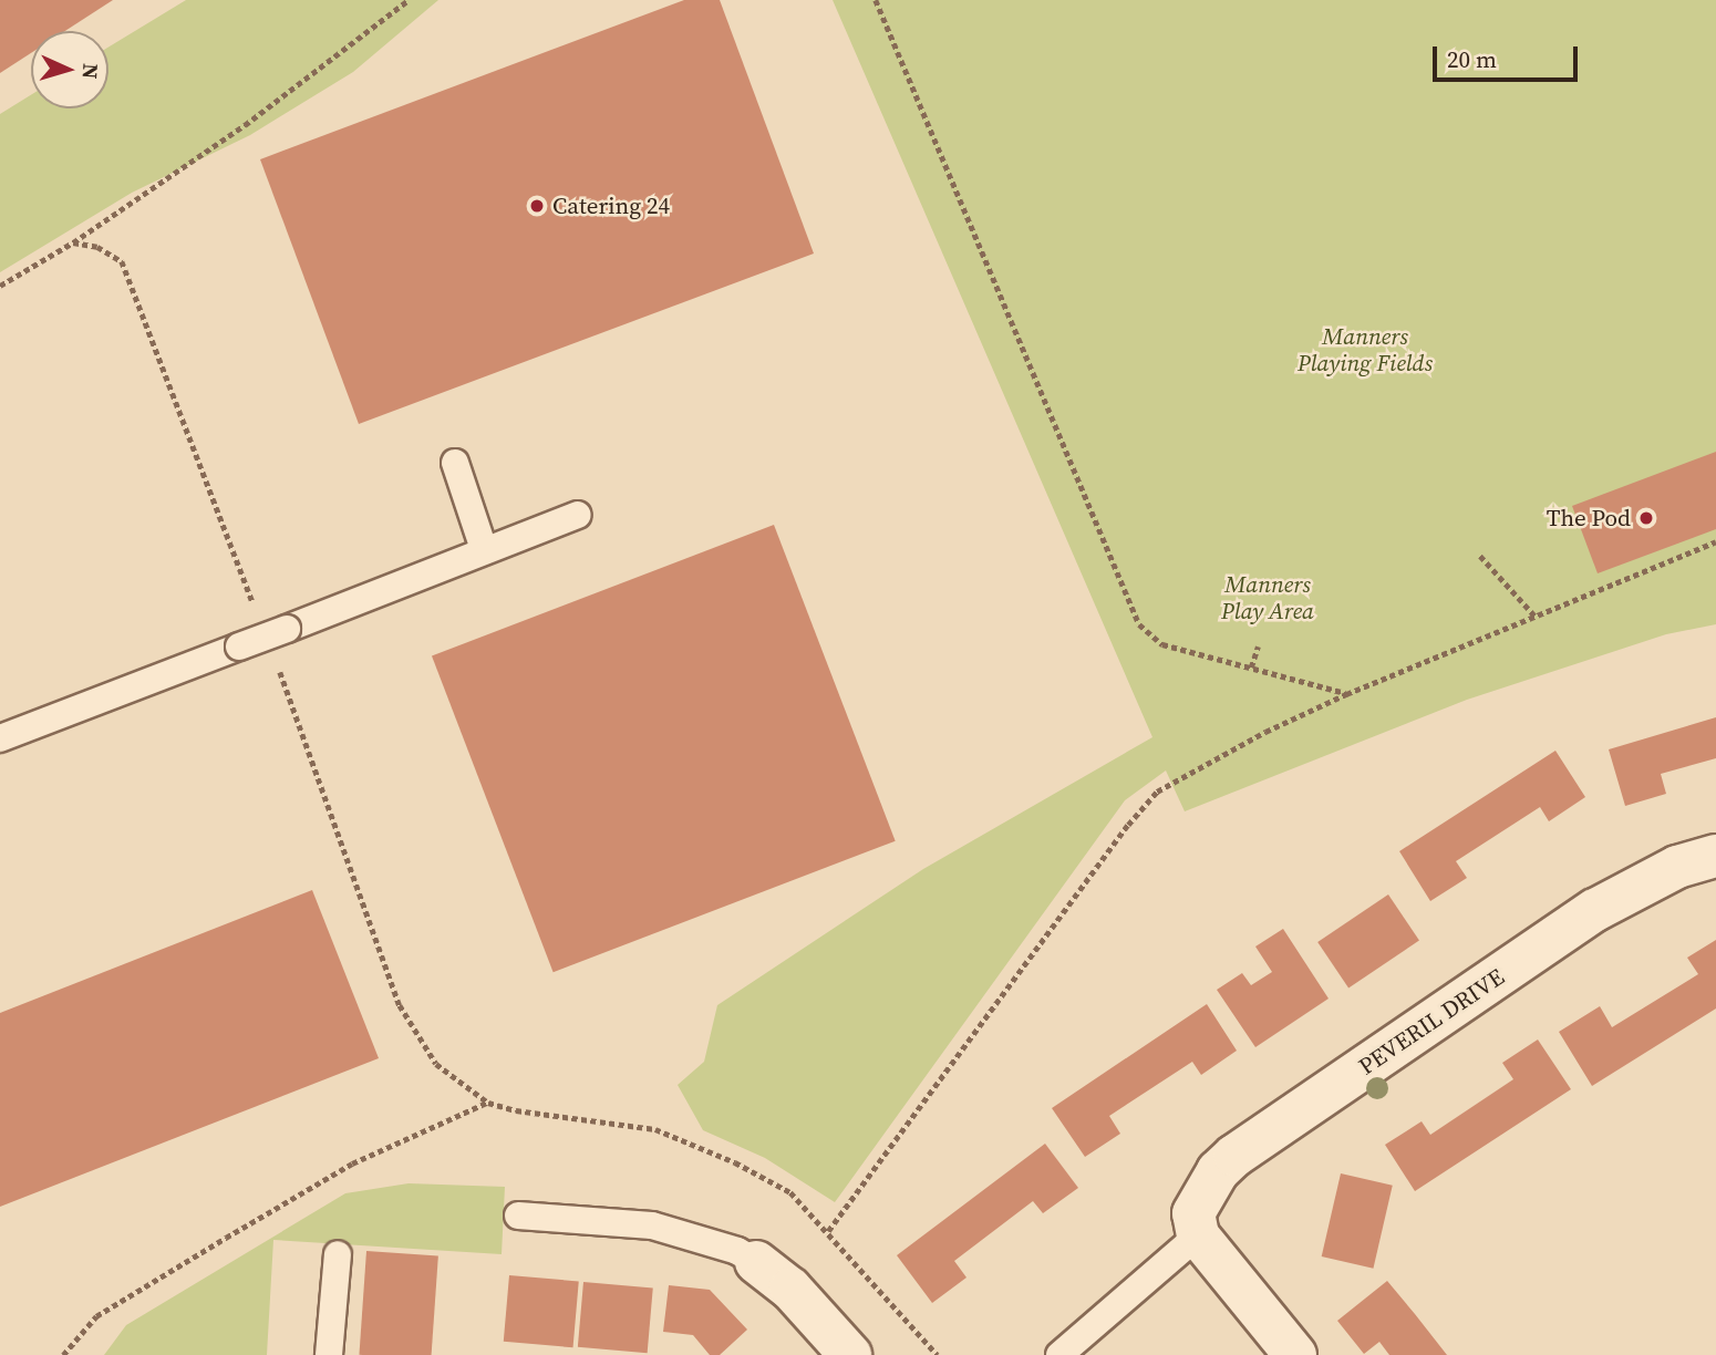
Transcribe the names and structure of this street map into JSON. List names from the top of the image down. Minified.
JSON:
{"streets":{"street":["PEVERIL DRIVE"]},"parks":["Manners Playing Fields","Manners Play Area"],"places":["Catering 24","The Pod"],"scale_bar":"20 m","north":"right"}
